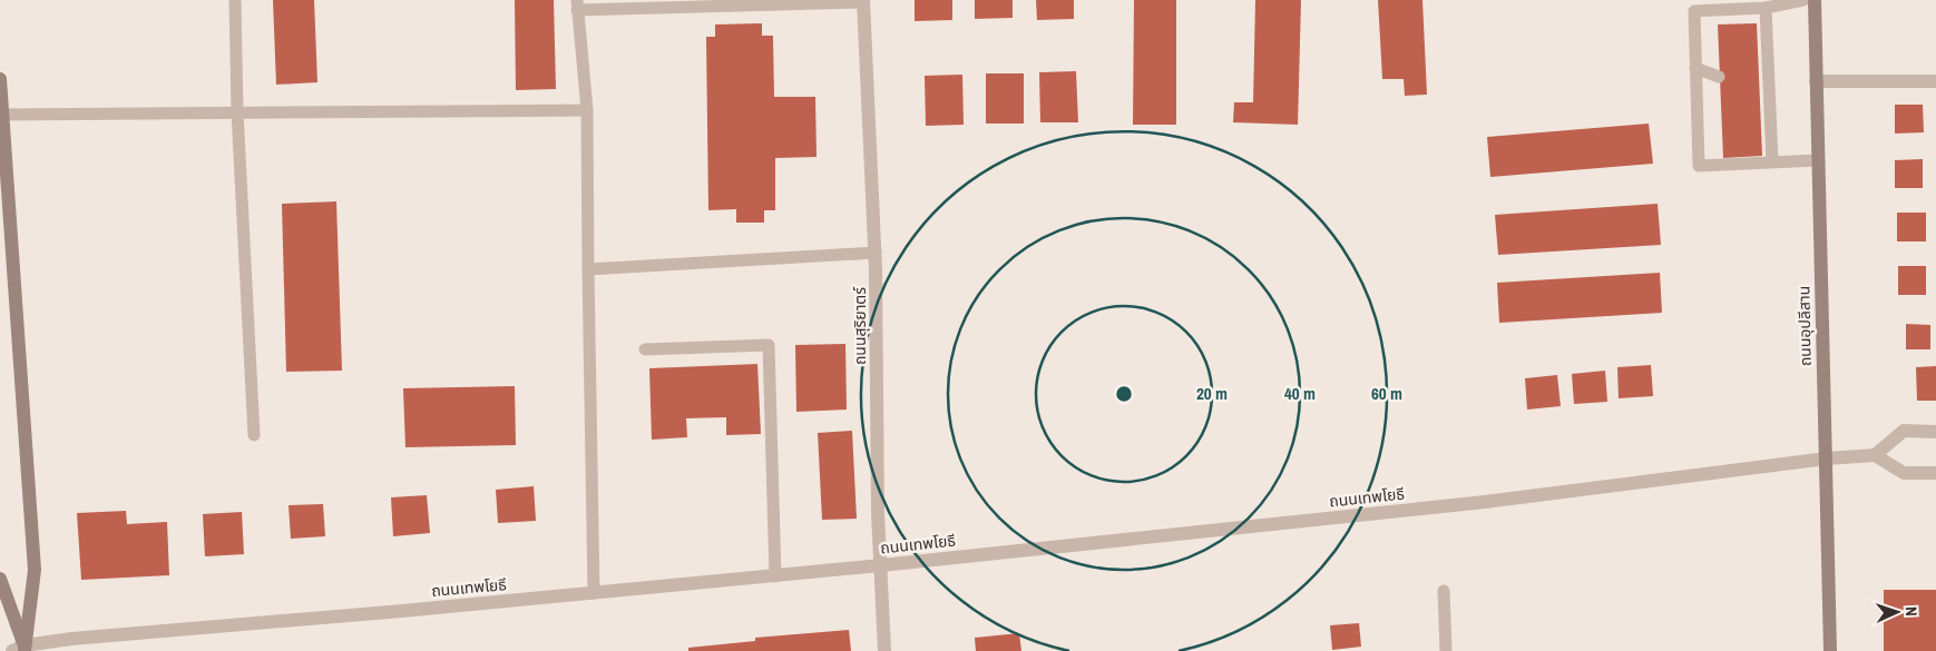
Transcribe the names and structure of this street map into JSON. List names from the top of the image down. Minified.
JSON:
{"streets":{"main road":["ถนนอุปลีสาน"],"street":["ถนนสุริยาตร์","ถนนเทพโยธี"]},"crossings":[["ถนนสุริยาตร์","ถนนเทพโยธี"],["ถนนอุปลีสาน","ถนนเทพโยธี"]],"north":"right","rings":["20 m","40 m","60 m"]}
